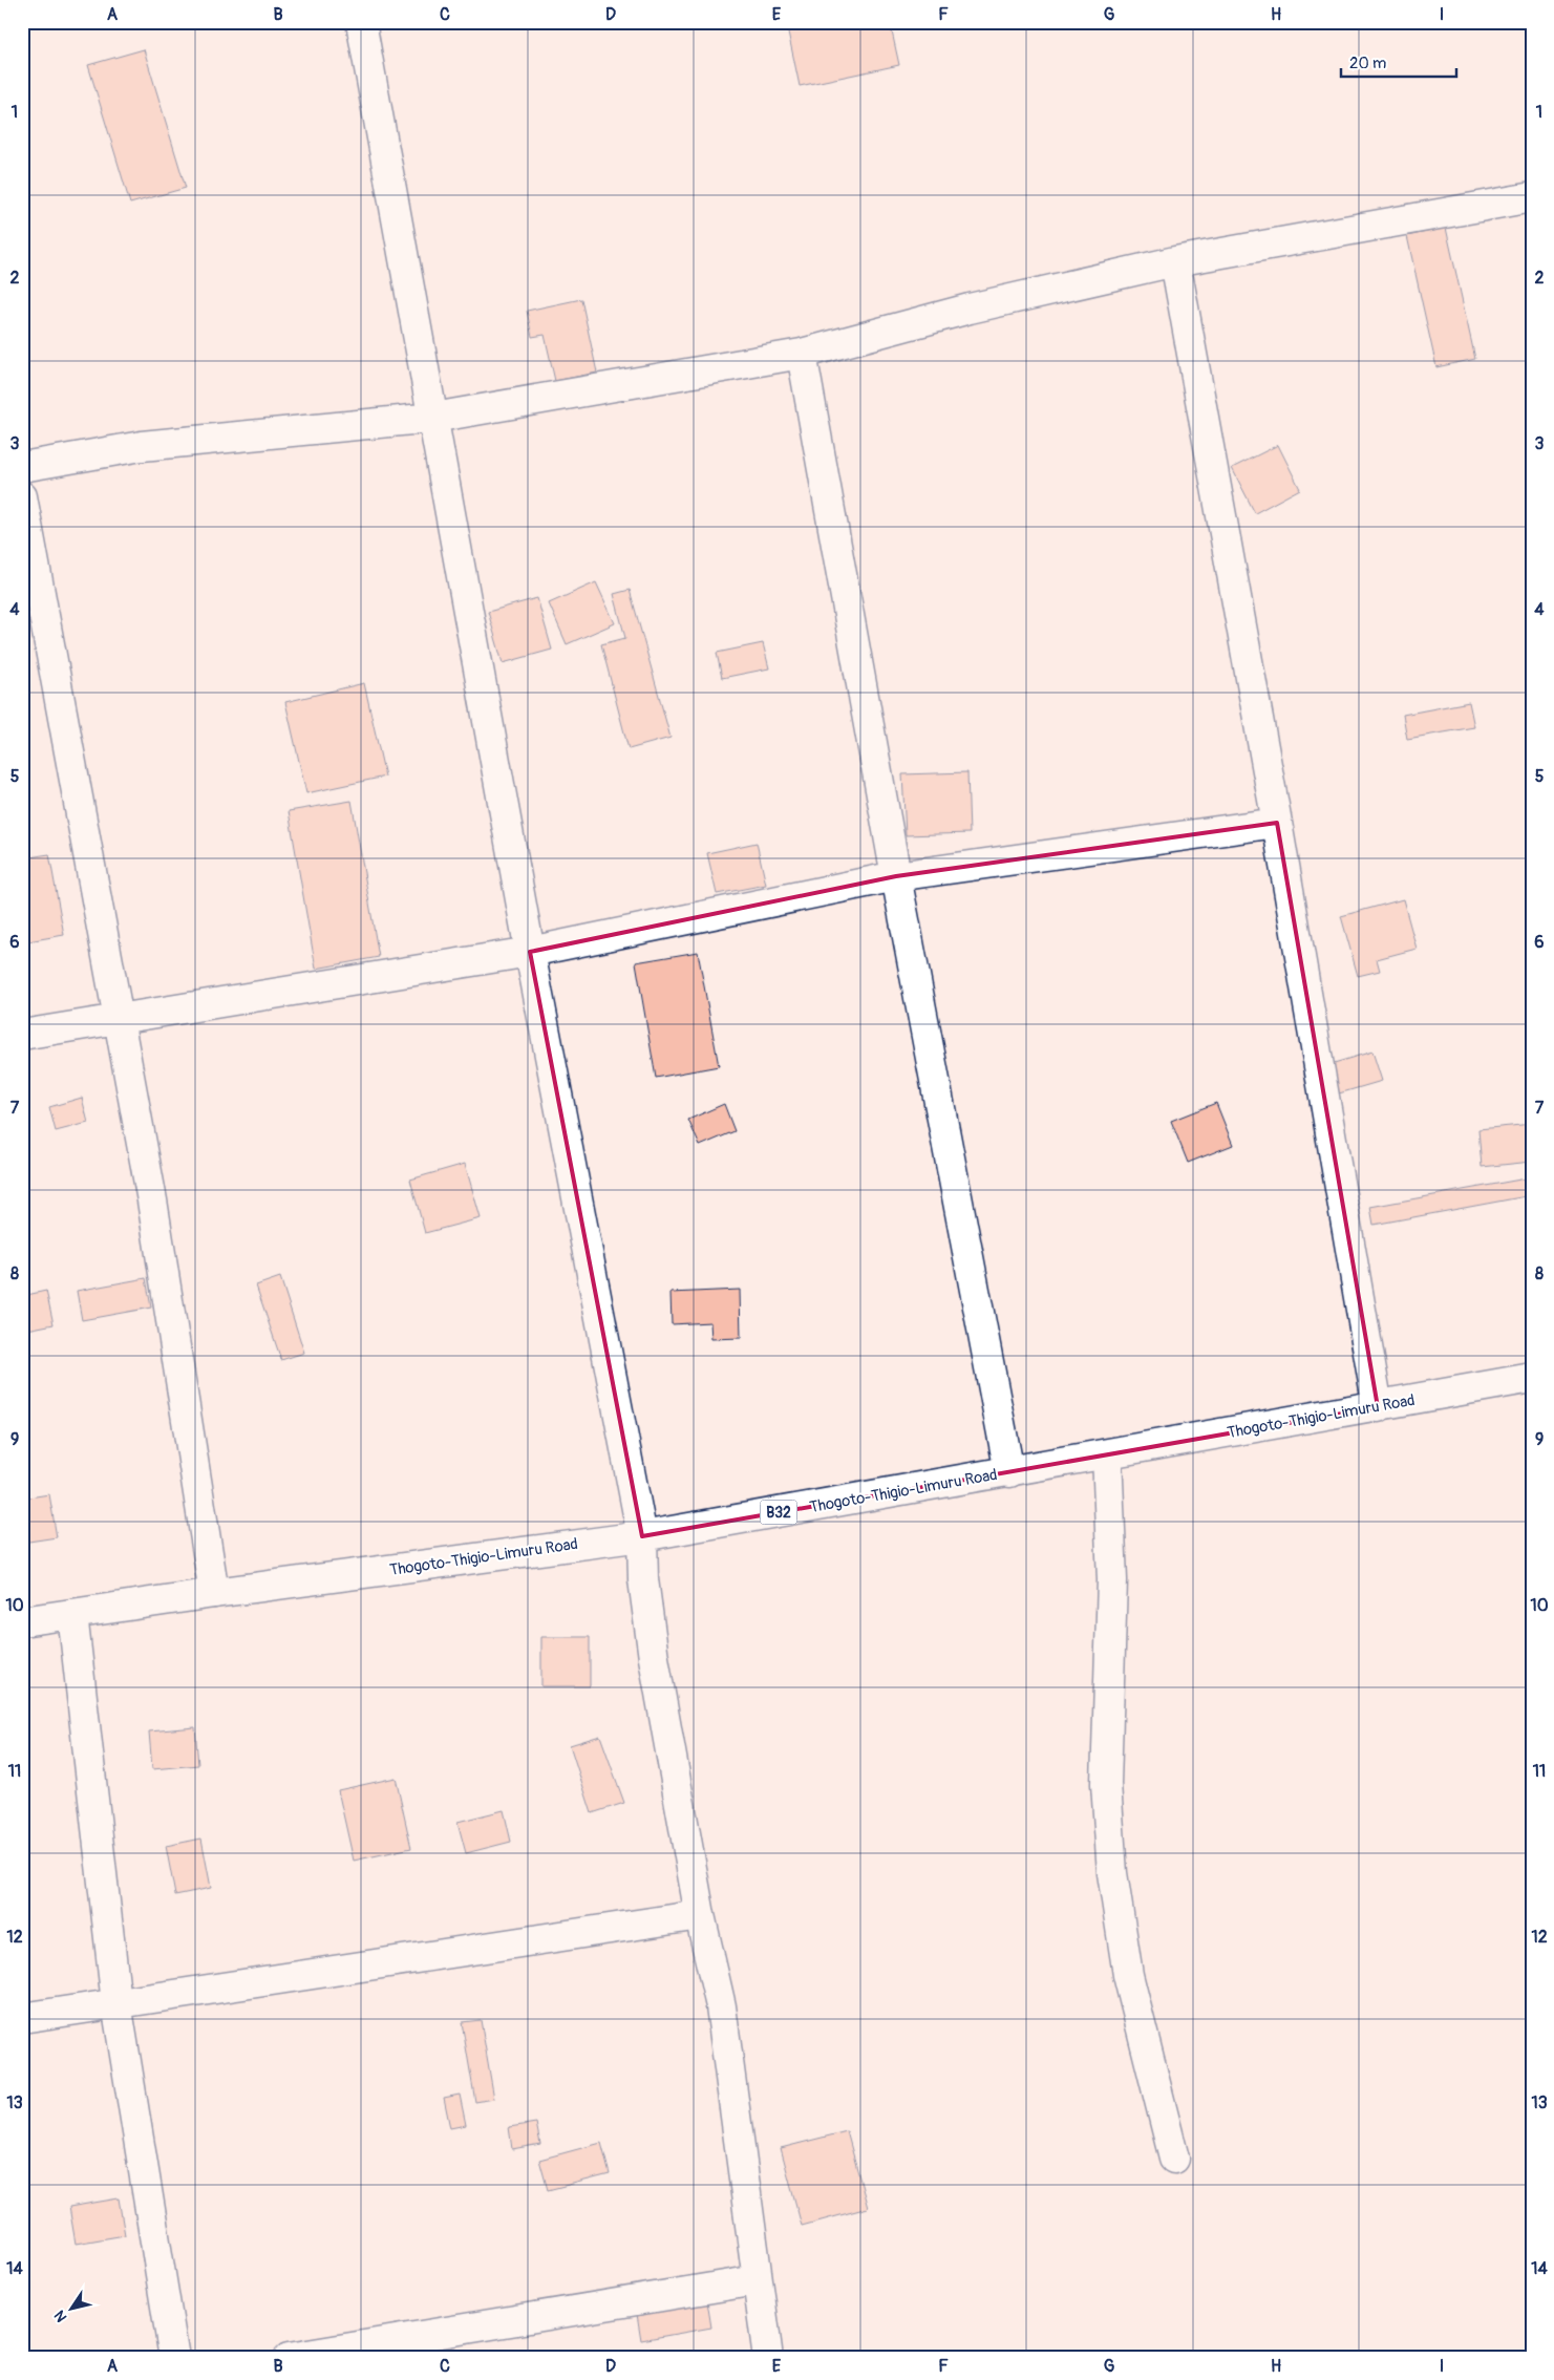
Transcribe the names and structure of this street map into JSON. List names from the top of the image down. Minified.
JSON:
{"streets":{"main road":["Thogoto-Thigio-Limuru Road","B32"]},"scale_bar":"20 m","north":"bottom left","grid":{"columns":["A","B","C","D","E","F","G","H","I"],"rows":["1","2","3","4","5","6","7","8","9","10","11","12","13","14"]}}
